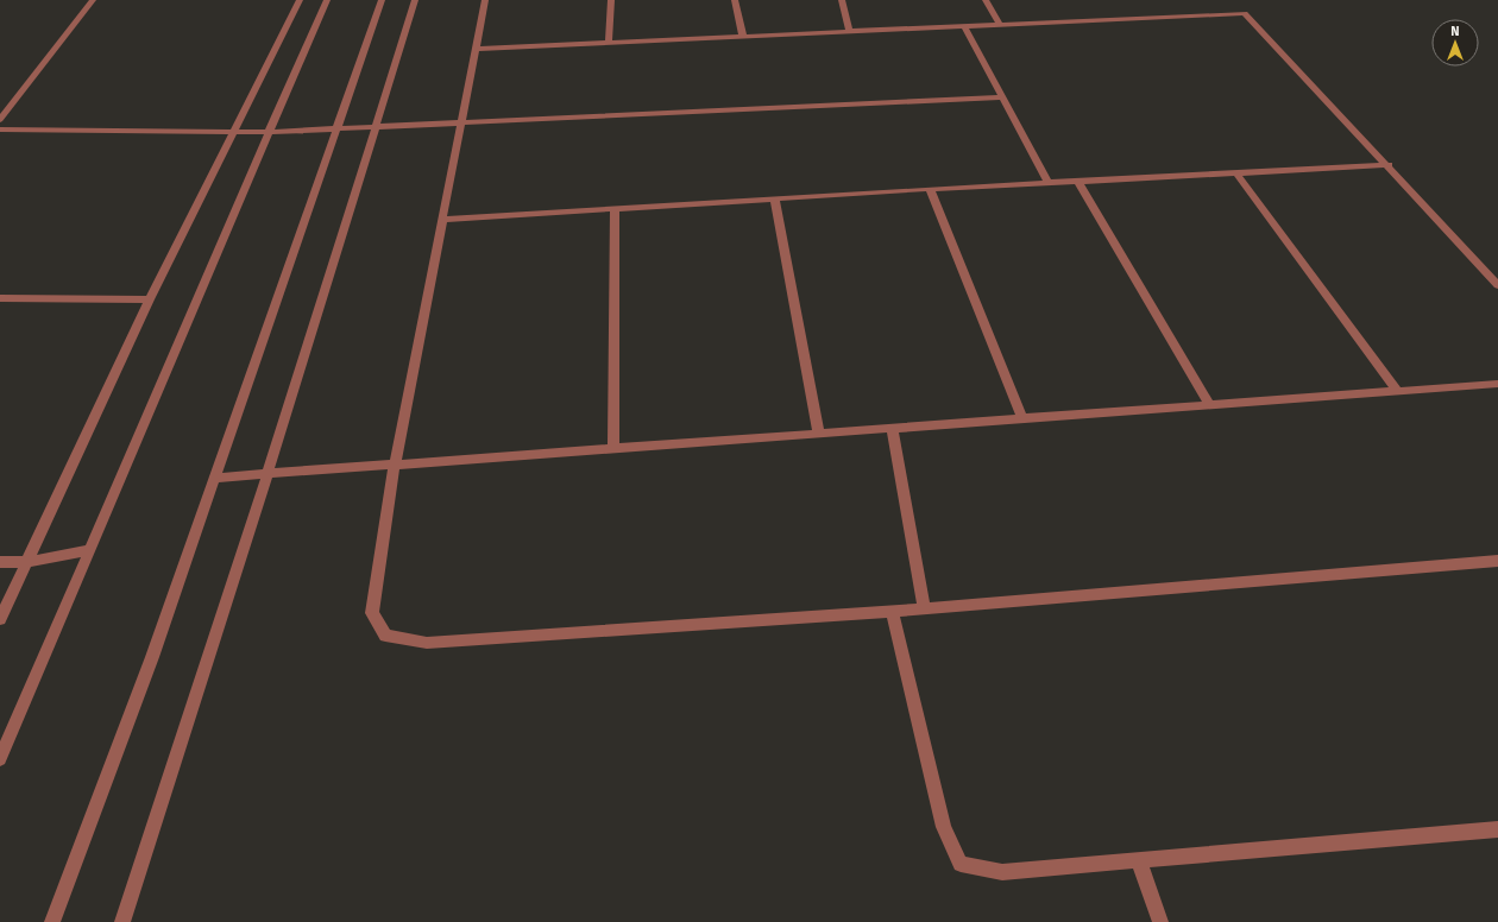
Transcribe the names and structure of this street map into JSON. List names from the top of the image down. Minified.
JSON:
{"north":"top"}
